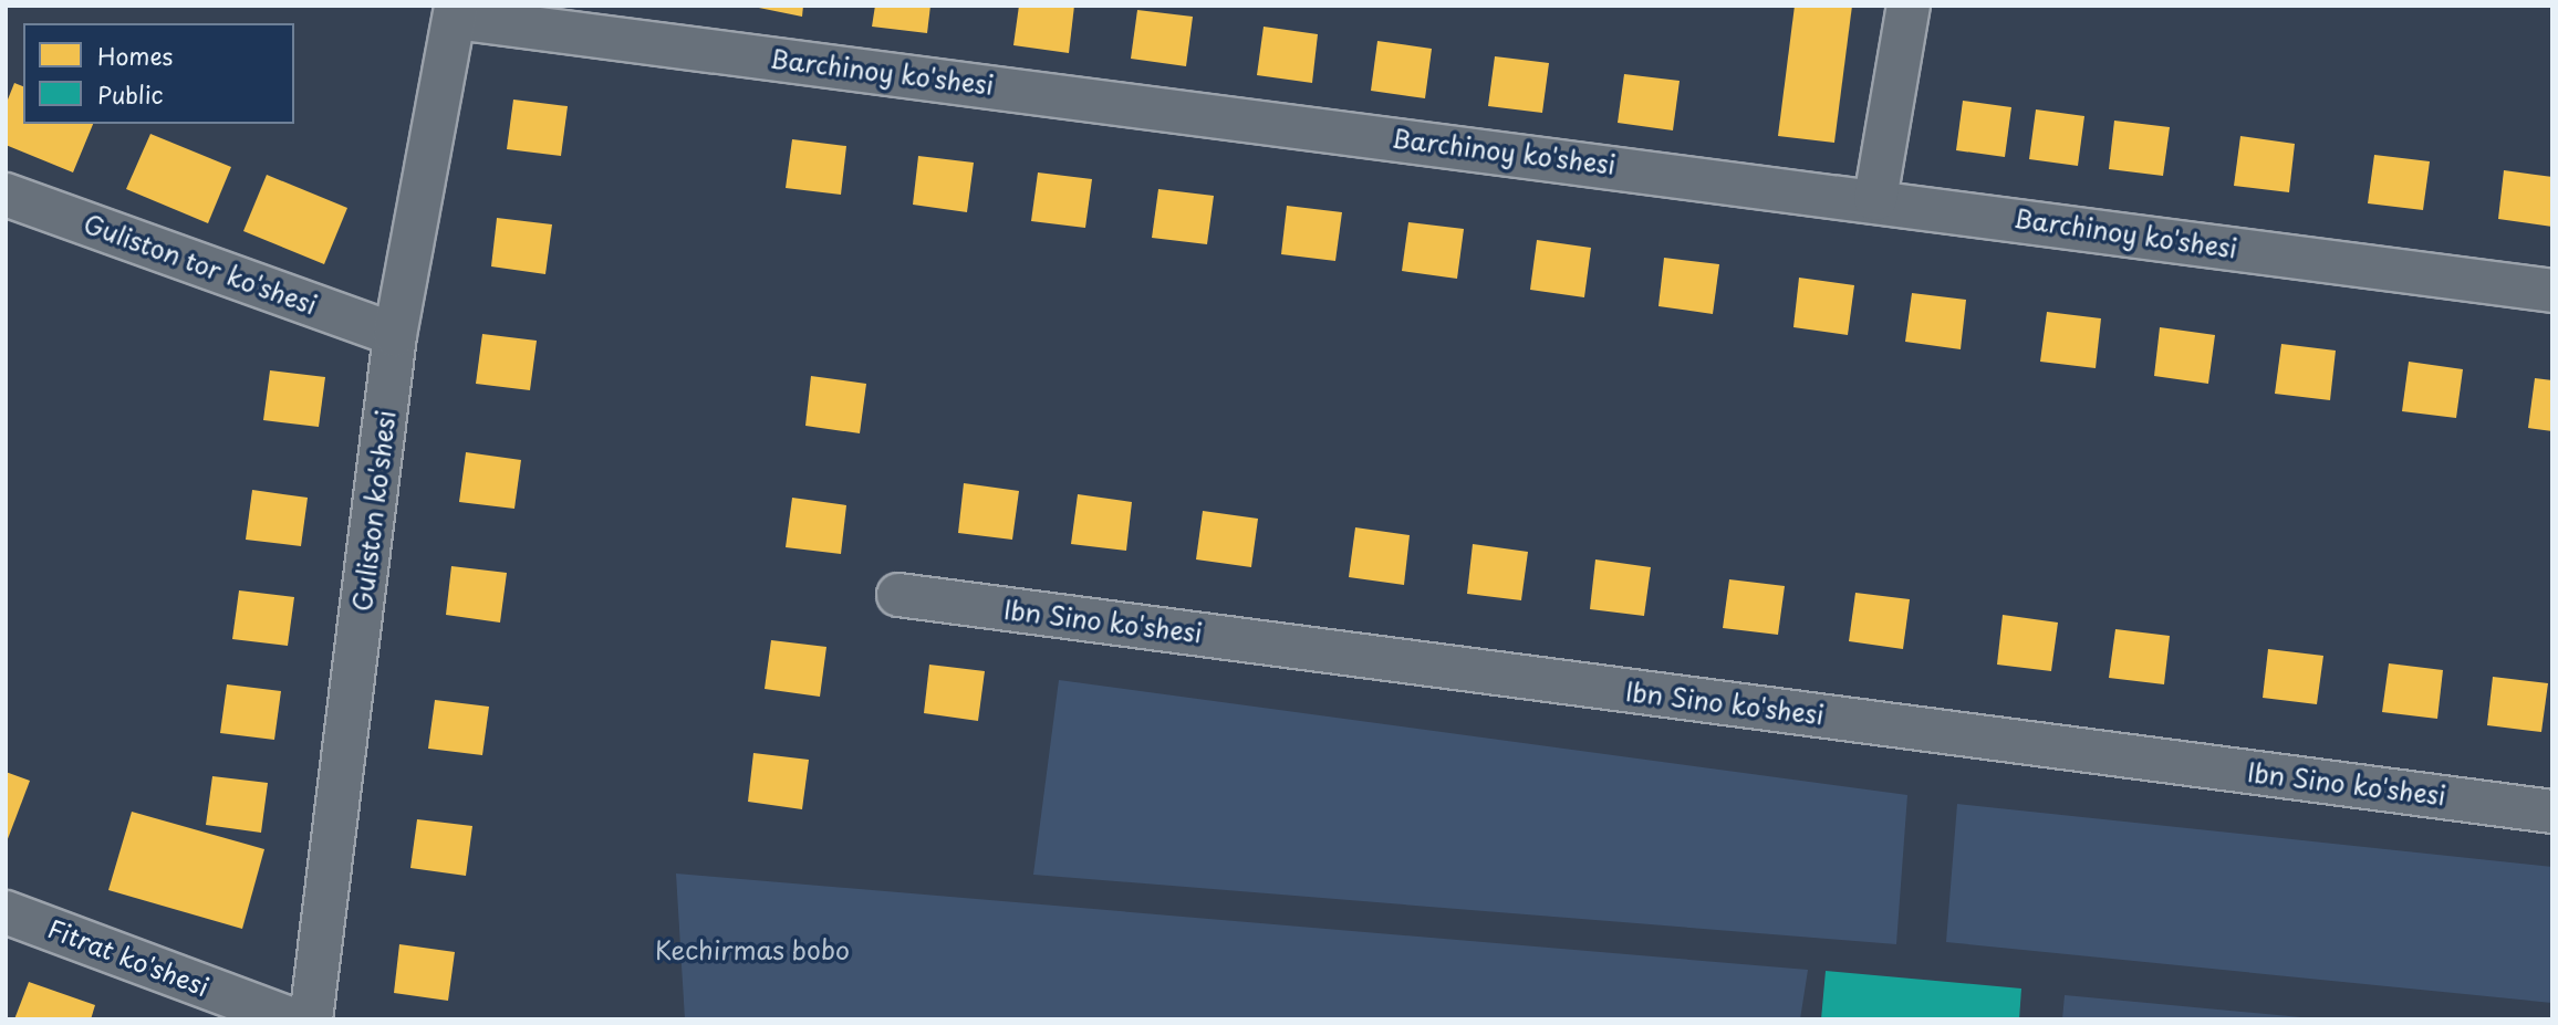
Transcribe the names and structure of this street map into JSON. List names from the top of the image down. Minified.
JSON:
{"streets":{"street":["Barchinoy ko'shesi","Guliston tor ko'shesi","Guliston ko'shesi","Ibn Sino ko'shesi","Fitrat ko'shesi"]},"crossings":[["Barchinoy ko'shesi","Guliston ko'shesi"],["Guliston tor ko'shesi","Guliston ko'shesi"]],"parks":["Kechirmas bobo"],"legend":["Homes","Public"]}
